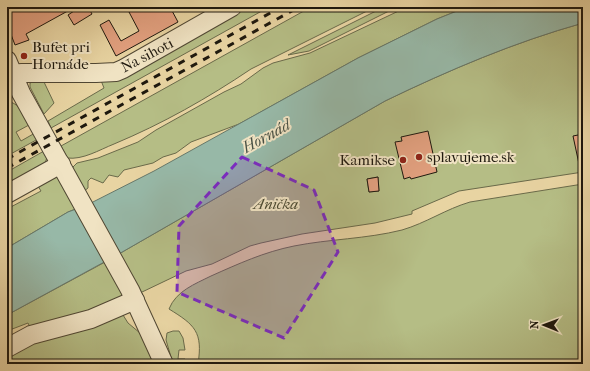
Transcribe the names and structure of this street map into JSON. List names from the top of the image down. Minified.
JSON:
{"streets":{"street":["Na sihoti"]},"water":["Hornád"],"parks":["Anička"],"places":["Bufet pri Hornáde","splavujeme.sk","Kamikse"],"north":"left"}
